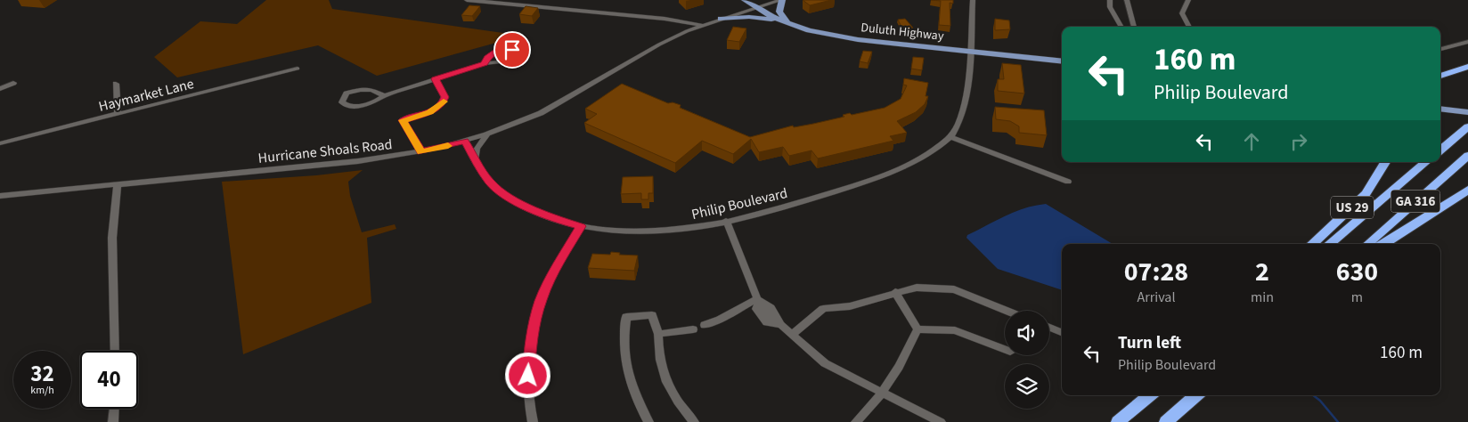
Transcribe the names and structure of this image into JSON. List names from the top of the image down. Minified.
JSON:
{"streets":{"highway":["GA 316","US 29"],"main road":["Duluth Highway"],"street":["Haymarket Lane","Hurricane Shoals Road","Philip Boulevard"]},"crossings":[["Duluth Highway","Hurricane Shoals Road"],["Hurricane Shoals Road","Philip Boulevard"]],"page":{"turn":["160 m","Philip Boulevard"],"eta":["07:28","Arrival","2","min","630","m"],"list":[{"name":"Turn left","note":"Philip Boulevard","value":"160 m"}],"speed":"32 km/h","limit":"40"}}
